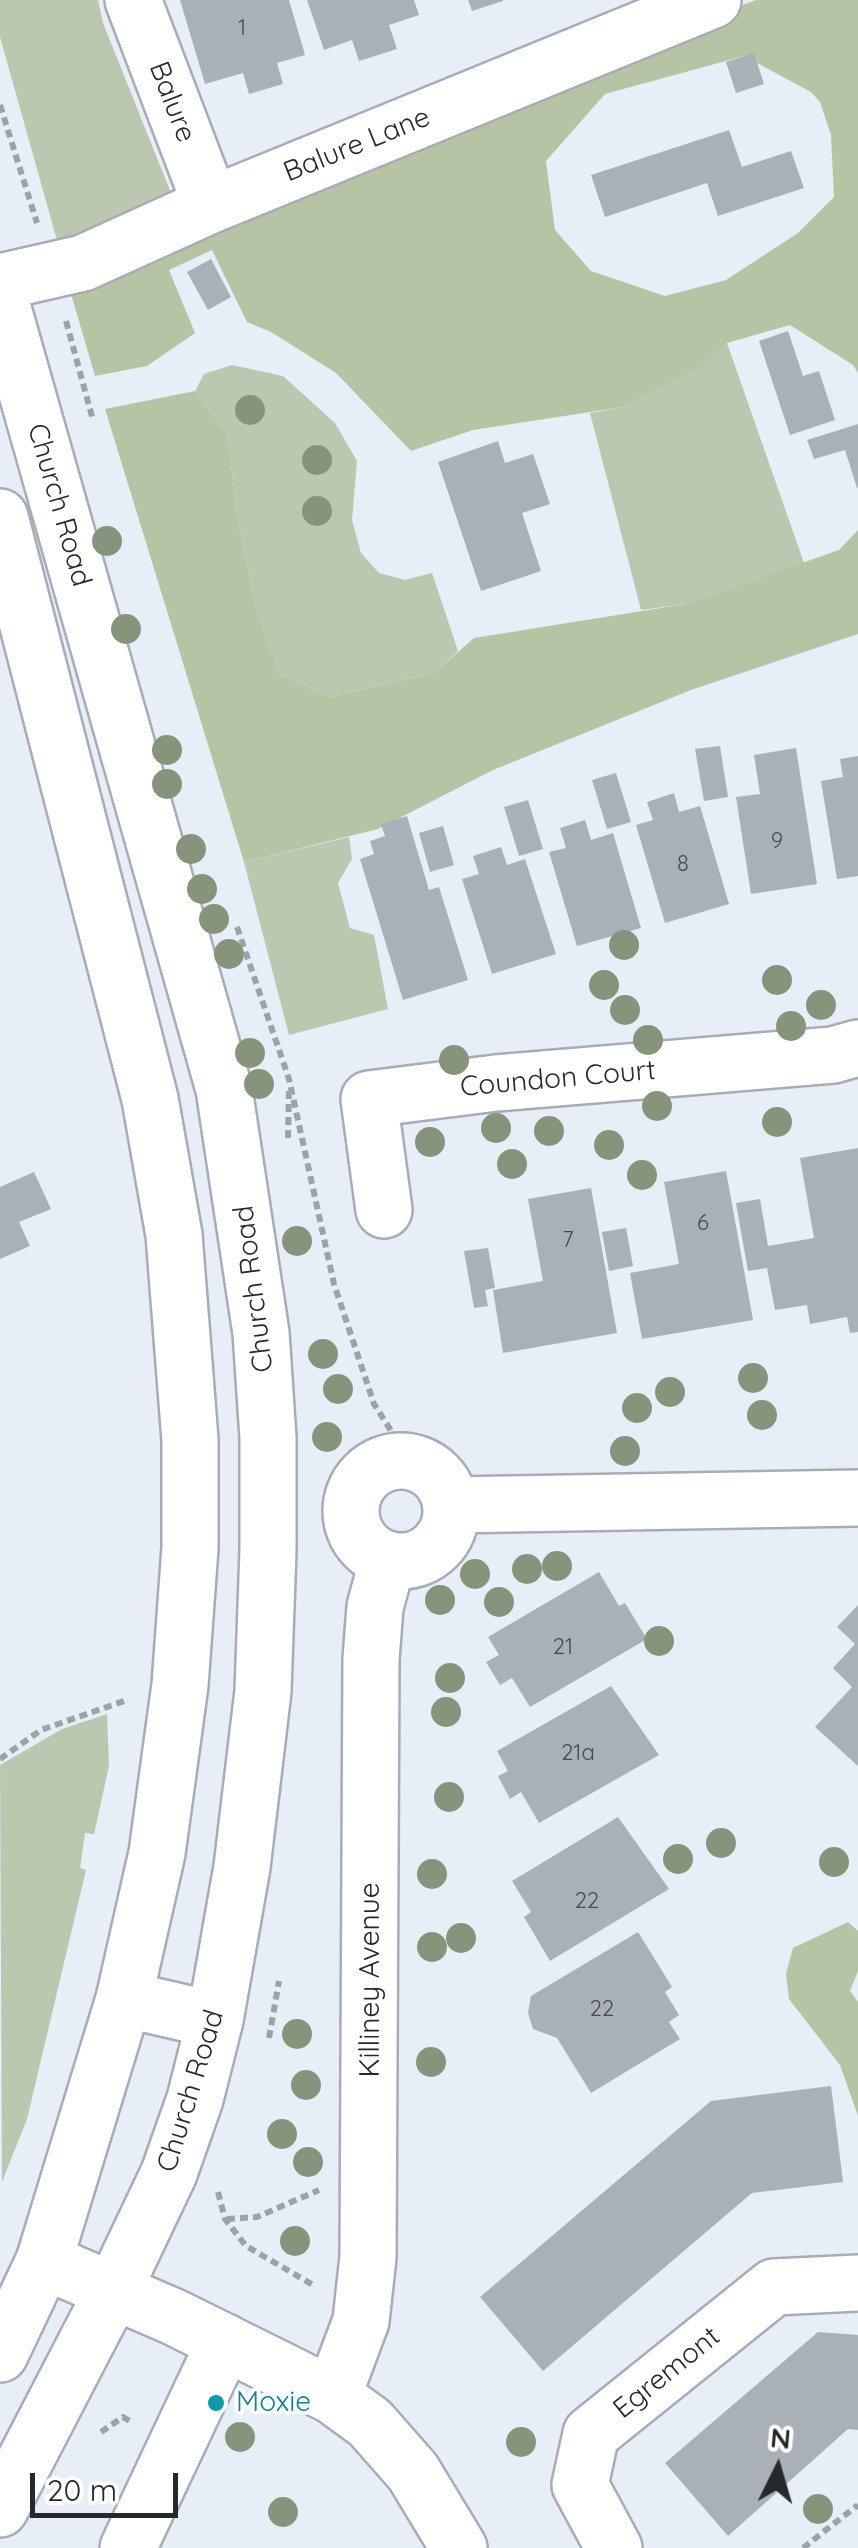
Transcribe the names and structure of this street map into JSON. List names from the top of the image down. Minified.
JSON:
{"streets":{"main road":["Balure","Balure Lane","Church Road","Coundon Court","Killiney Avenue","Egremont"]},"crossings":[["Balure","Balure Lane"]],"places":["Moxie"],"house_numbers":["1","9","8","6","7","21","21a","22","22"],"scale_bar":"20 m","north":"top"}
